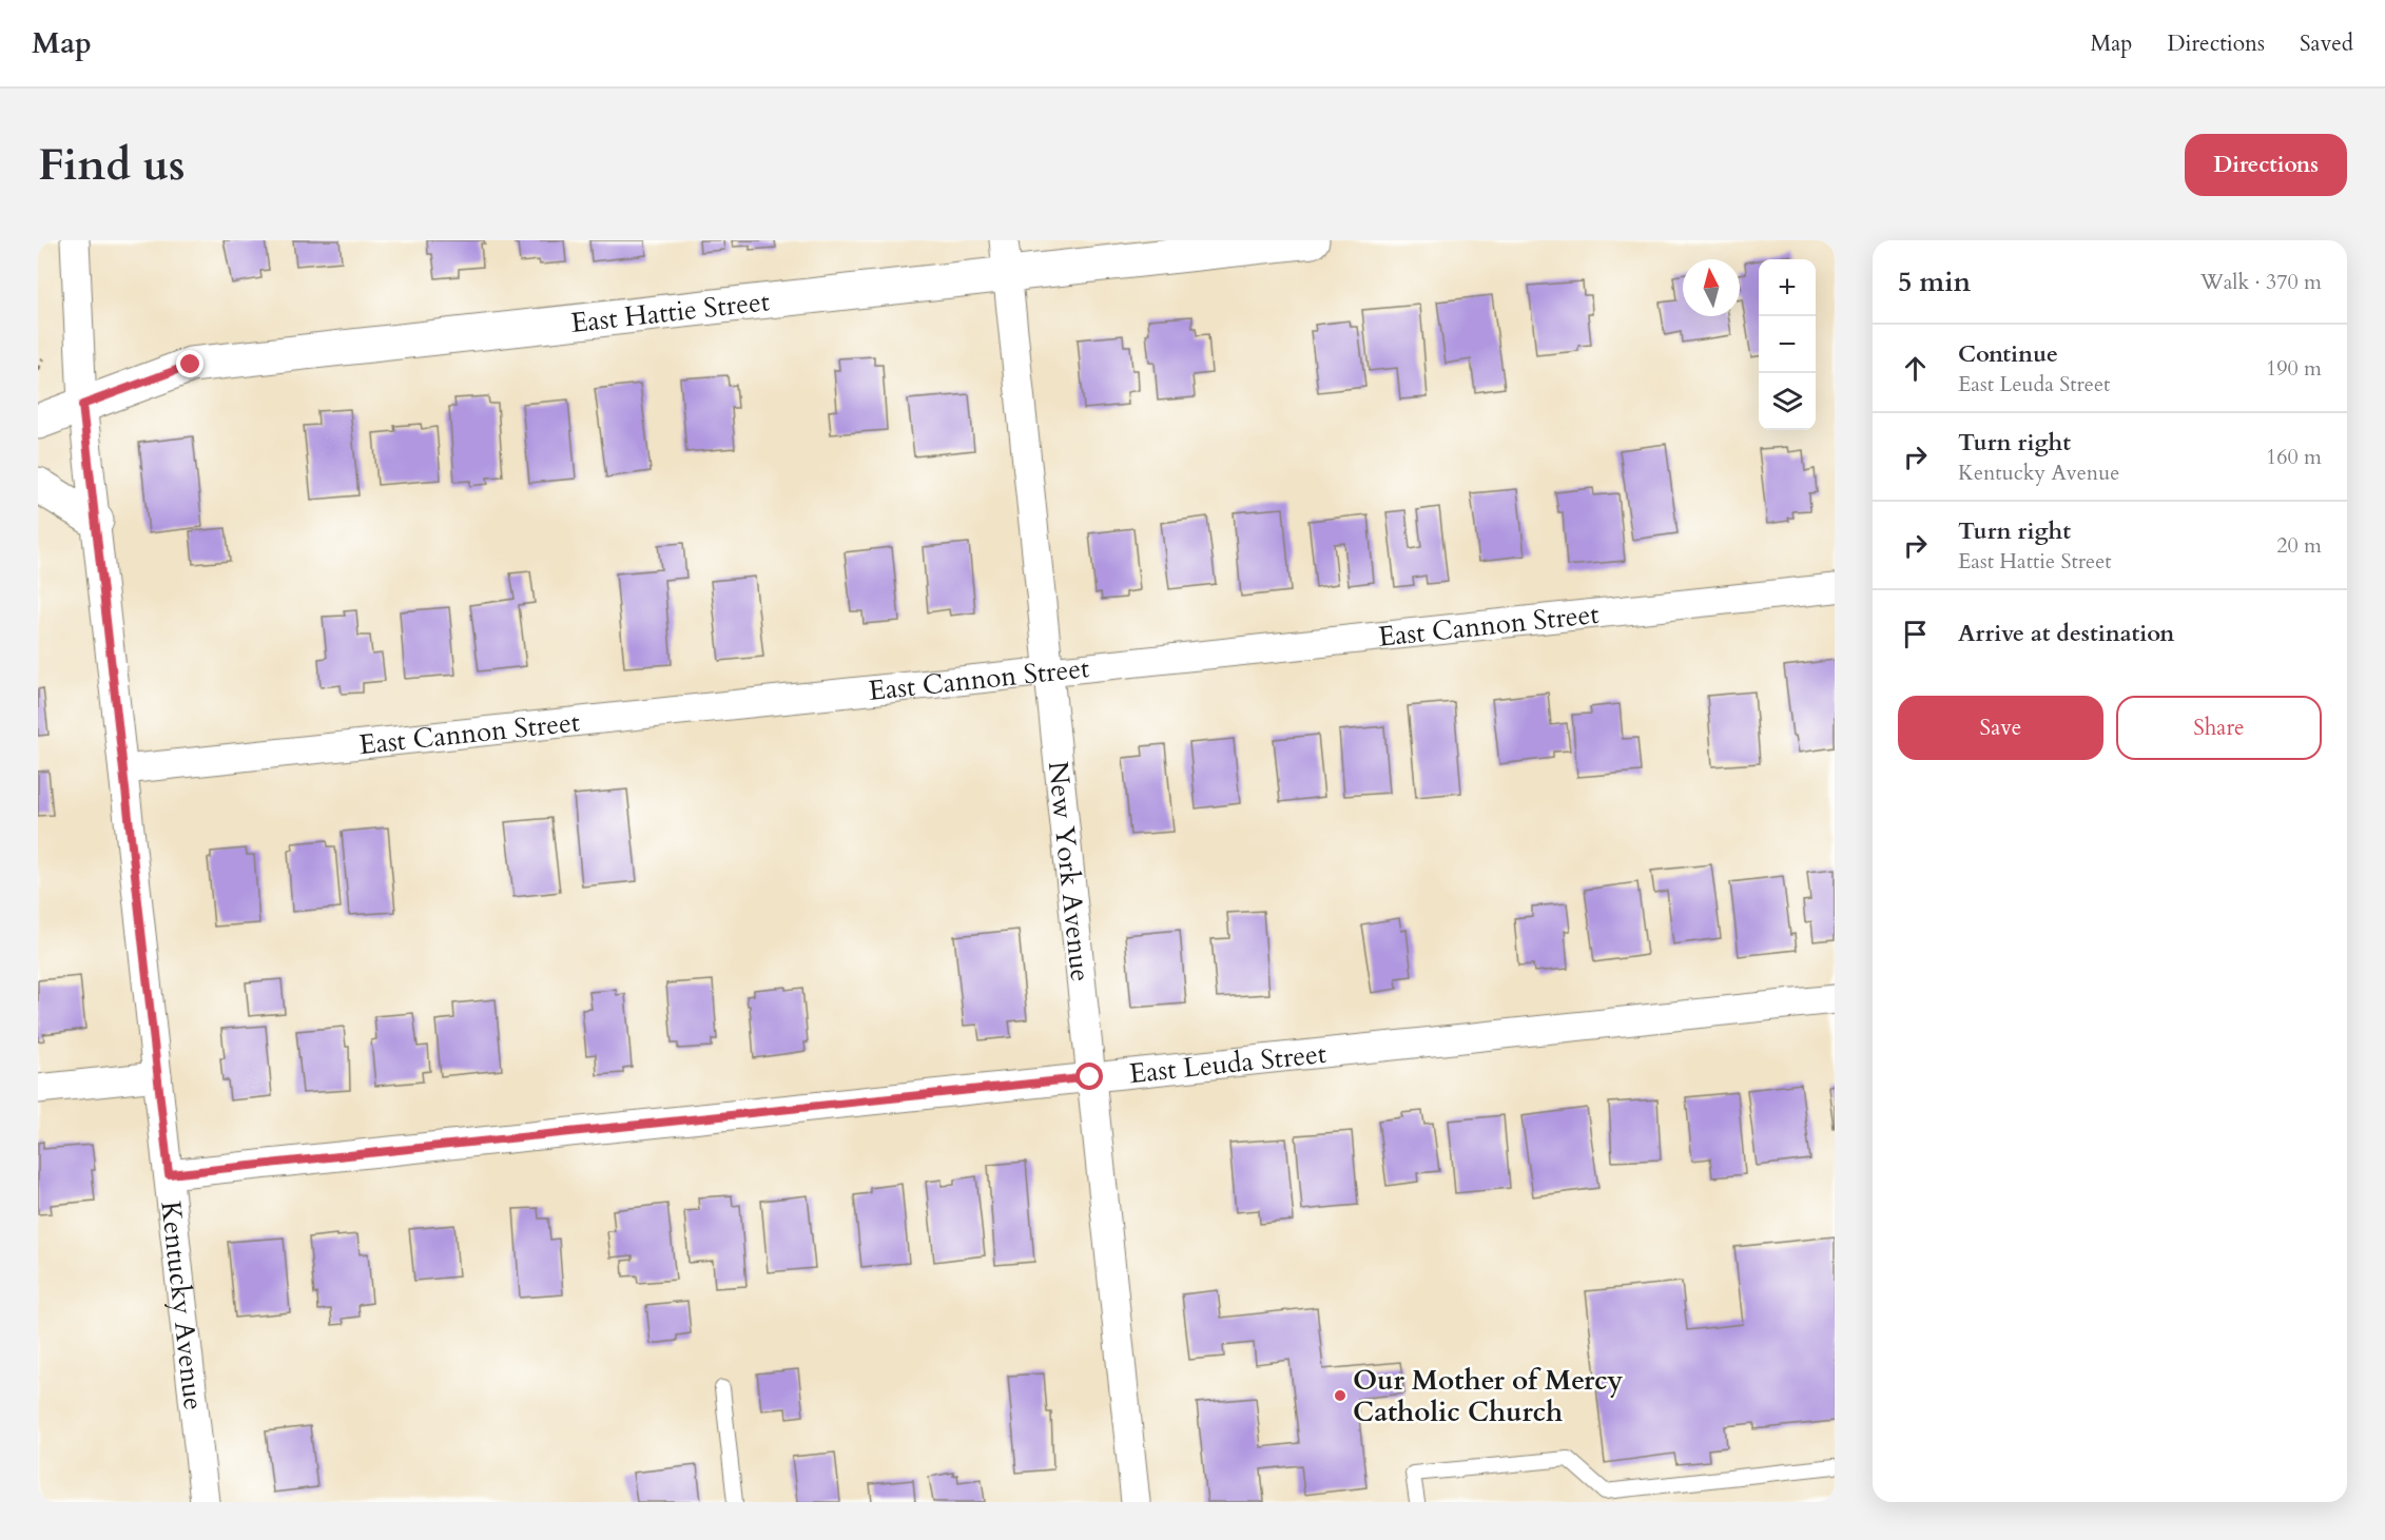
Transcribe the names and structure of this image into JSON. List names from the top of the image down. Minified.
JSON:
{"streets":{"street":["East Hattie Street","East Cannon Street","New York Avenue","East Leuda Street","Kentucky Avenue"]},"crossings":[["East Hattie Street","New York Avenue"],["East Hattie Street","Kentucky Avenue"],["East Cannon Street","New York Avenue"],["East Cannon Street","Kentucky Avenue"],["New York Avenue","East Leuda Street"],["East Leuda Street","Kentucky Avenue"]],"places":["Our Mother of Mercy Catholic Church"],"north":"top","page":{"header":"Map","nav":["Map","Directions","Saved"],"buttons":["Directions",["Save","Share"]],"title":"Find us","heading":["5 min","Walk · 370 m"],"map_buttons":["+","−"],"list":[["Continue","East Leuda Street","190 m"],["Turn right","Kentucky Avenue","160 m"],["Turn right","East Hattie Street","20 m"],"Arrive at destination"]}}
